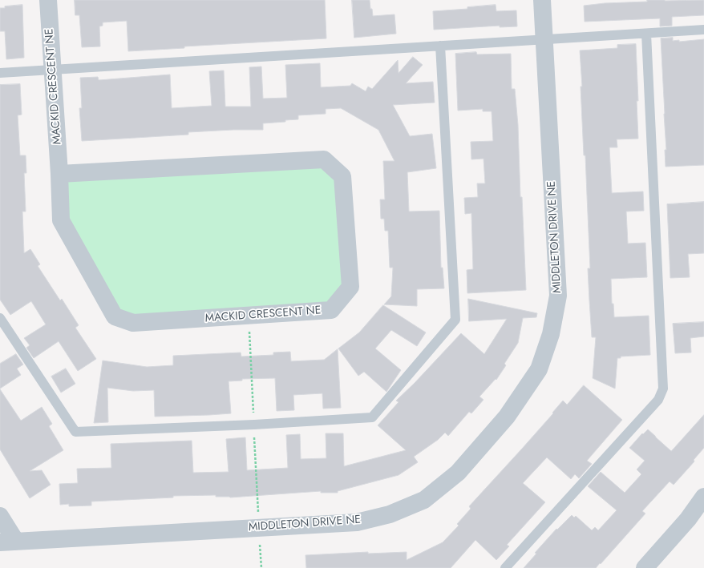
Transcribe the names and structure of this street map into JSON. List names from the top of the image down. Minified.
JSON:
{"streets":{"street":["MACKID CRESCENT NE","MIDDLETON DRIVE NE"]}}
